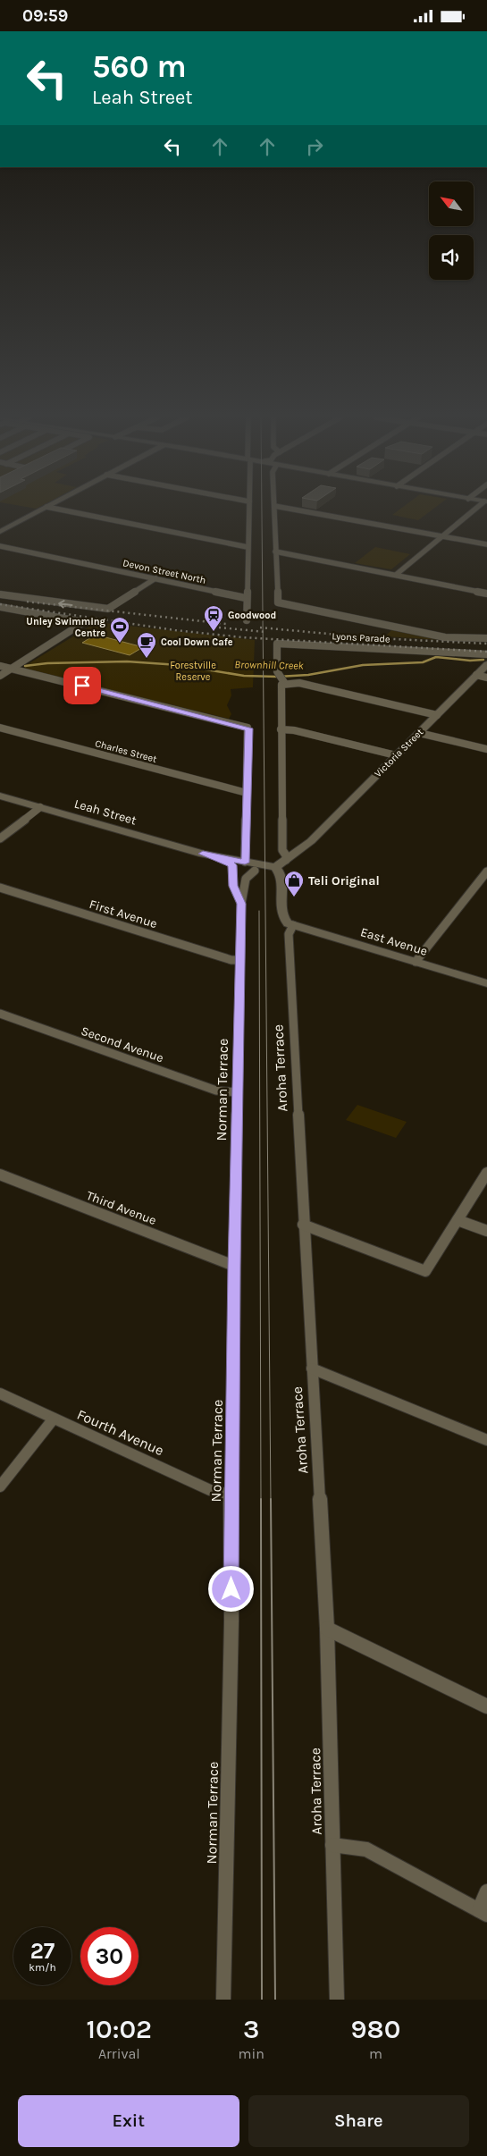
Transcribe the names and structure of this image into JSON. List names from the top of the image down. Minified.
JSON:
{"streets":{"main road":["Victoria Street","Leah Street","East Avenue"],"street":["Devon Street North","Lyons Parade","Charles Street","First Avenue","Second Avenue","Aroha Terrace","Norman Terrace","Third Avenue","Fourth Avenue"]},"crossings":[["Victoria Street","Leah Street"],["Leah Street","Norman Terrace"],["First Avenue","Norman Terrace"],["East Avenue","Aroha Terrace"],["Second Avenue","Norman Terrace"],["Norman Terrace","Third Avenue"],["Norman Terrace","Fourth Avenue"]],"water":["Brownhill Creek"],"parks":["Forestville Reserve"],"places":{"station":["Goodwood"],"sports":["Unley Swimming Centre"],"cafe":["Cool Down Cafe"],"shop":["Teli Original"]},"north":"top left","page":{"status":"09:59","turn":["560 m","Leah Street"],"speed":"27 km/h","limit":"30","eta":["10:02","Arrival","3","min","980","m"],"buttons":["Exit","Share"]}}
